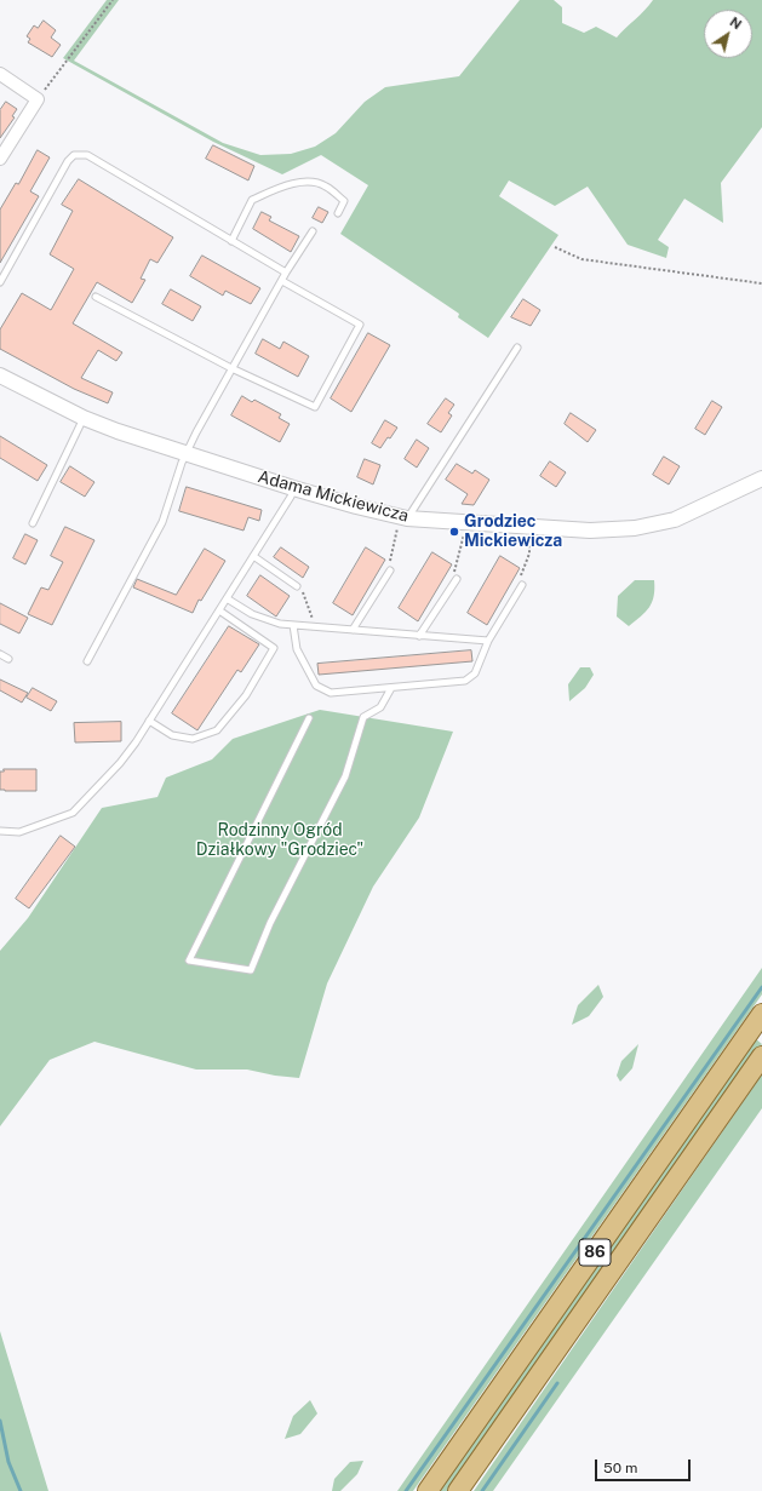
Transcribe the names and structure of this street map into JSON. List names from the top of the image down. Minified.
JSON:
{"streets":{"main road":["86"],"street":["Adama Mickiewicza"]},"parks":["Rodzinny Ogród Działkowy \"Grodziec\""],"places":["Grodziec Mickiewicza"],"scale_bar":"50 m","north":"top right"}
